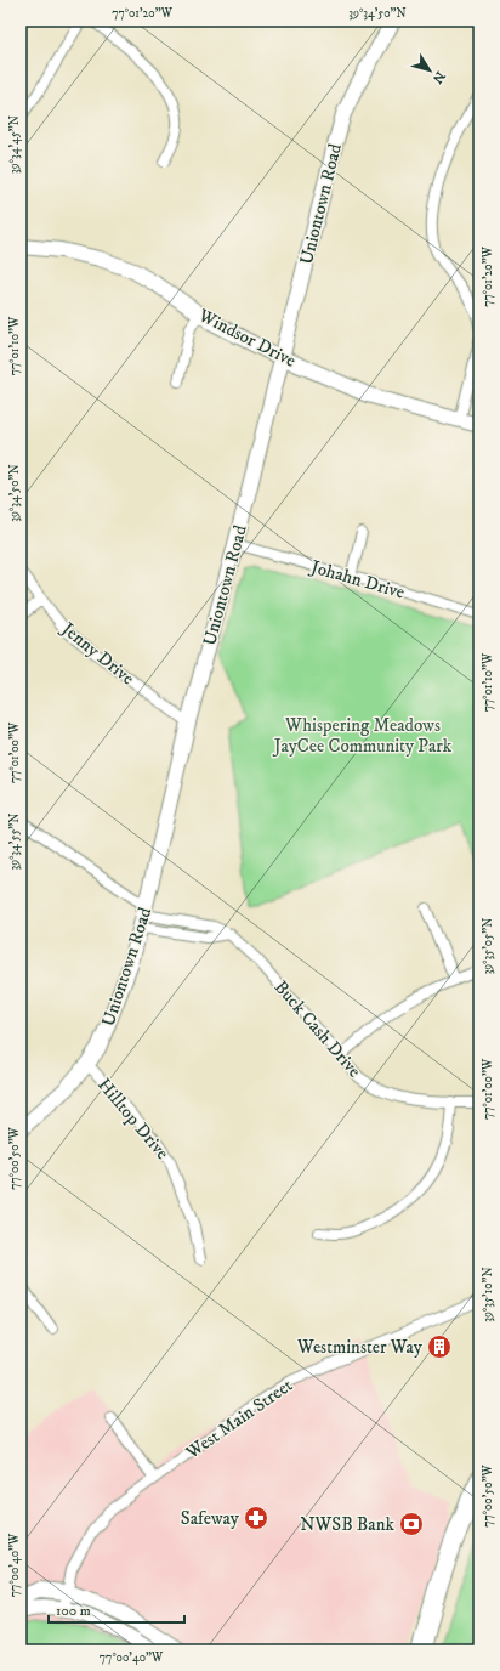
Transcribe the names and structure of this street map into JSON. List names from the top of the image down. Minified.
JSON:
{"streets":{"main road":["Uniontown Road","Windsor Drive"],"street":["Johahn Drive","Jenny Drive","Buck Cash Drive","Hilltop Drive","West Main Street"]},"crossings":[["Uniontown Road","Windsor Drive"],["Uniontown Road","Johahn Drive"],["Uniontown Road","Jenny Drive"],["Uniontown Road","Buck Cash Drive"],["Uniontown Road","Hilltop Drive"]],"parks":["Whispering Meadows JayCee Community Park"],"places":{"building":["Westminster Way"],"pharmacy":["Safeway"],"bank":["NWSB Bank"]},"scale_bar":"100 m","north":"bottom right","coordinates":["77°01'20\"W","39°34'50\"N","39°34'45\"N","77°01'10\"W","77°01'00\"W","39°34'55\"N","39°35'05\"N","77°00'50\"W","39°35'10\"N","77°00'40\"W"]}
